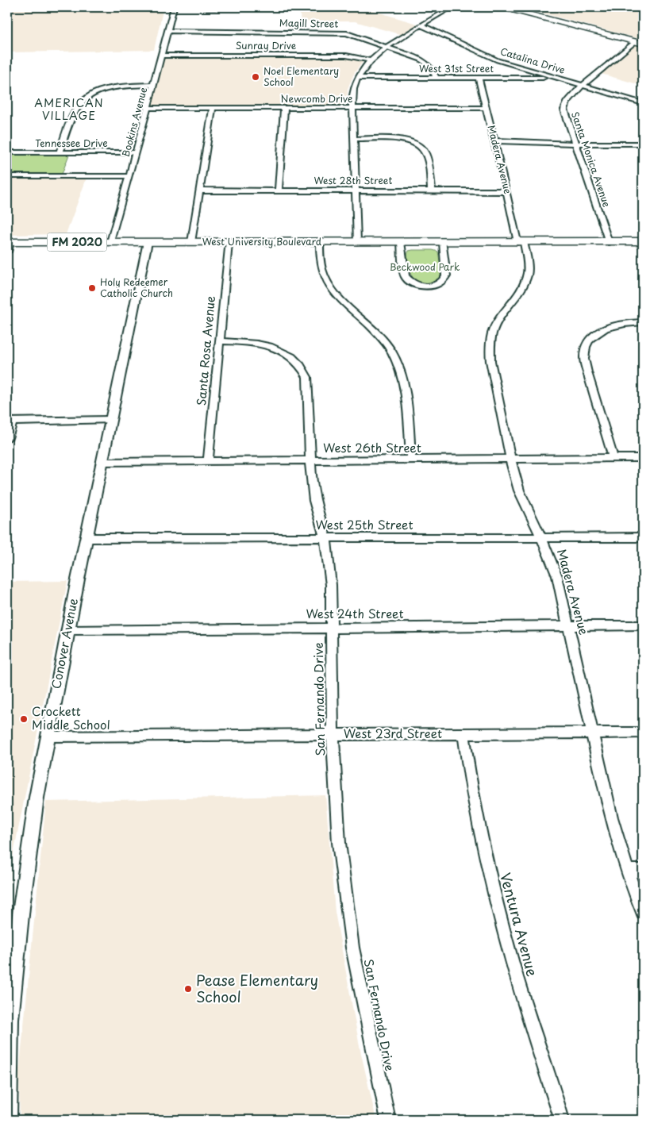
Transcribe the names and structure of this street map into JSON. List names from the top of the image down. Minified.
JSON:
{"streets":{"main road":["FM 2020","West University Boulevard"],"street":["Magill Street","Sunray Drive","Catalina Drive","West 31st Street","Newcomb Drive","Bookins Avenue","Tennessee Drive","Madera Avenue","Santa Monica Avenue","West 28th Street","Santa Rosa Avenue","West 26th Street","West 25th Street","West 24th Street","Conover Avenue","San Fernando Drive","West 23rd Street","Ventura Avenue"]},"crossings":[["Magill Street","West 31st Street"],["Magill Street","Bookins Avenue"],["Sunray Drive","Bookins Avenue"],["Catalina Drive","West 31st Street"],["Catalina Drive","Santa Monica Avenue"],["West 31st Street","Madera Avenue"],["Newcomb Drive","Bookins Avenue"],["Newcomb Drive","Madera Avenue"],["Bookins Avenue","Tennessee Drive"],["Bookins Avenue","West University Boulevard"],["Madera Avenue","West 28th Street"],["Madera Avenue","West University Boulevard"],["Madera Avenue","West 26th Street"],["Madera Avenue","West 25th Street"],["Madera Avenue","West 24th Street"],["Madera Avenue","West 23rd Street"],["Santa Monica Avenue","West University Boulevard"],["West University Boulevard","Santa Rosa Avenue"],["West University Boulevard","Conover Avenue"],["Santa Rosa Avenue","West 26th Street"],["Santa Rosa Avenue","San Fernando Drive"],["West 26th Street","Conover Avenue"],["West 26th Street","San Fernando Drive"],["West 25th Street","Conover Avenue"],["West 25th Street","San Fernando Drive"],["West 24th Street","Conover Avenue"],["West 24th Street","San Fernando Drive"],["Conover Avenue","West 23rd Street"],["San Fernando Drive","West 23rd Street"],["West 23rd Street","Ventura Avenue"]],"districts":["AMERICAN VILLAGE"],"parks":["Beckwood Park"],"places":["Noel Elementary School","Holy Redeemer Catholic Church","Crockett Middle School","Pease Elementary School"]}
